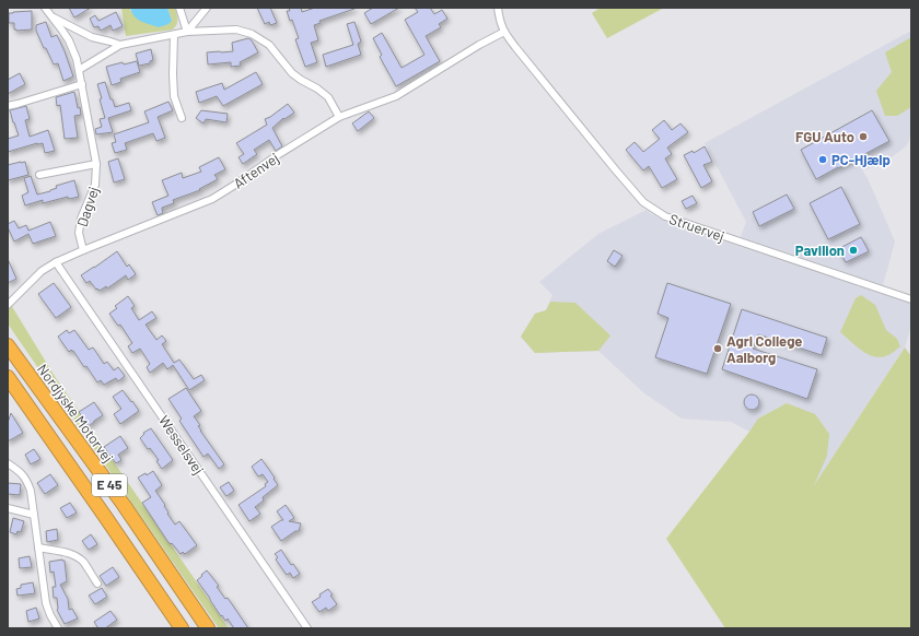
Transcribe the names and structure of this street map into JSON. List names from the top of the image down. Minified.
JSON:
{"streets":{"highway":["Nordjyske Motorvej","E 45"],"street":["Aftenvej","Dagvej","Struervej","Wesselsvej"]},"crossings":[["Aftenvej","Dagvej"],["Aftenvej","Struervej"],["Aftenvej","Wesselsvej"]],"places":["FGU Auto","PC-Hjælp","Pavilion","Agri College Aalborg"]}
